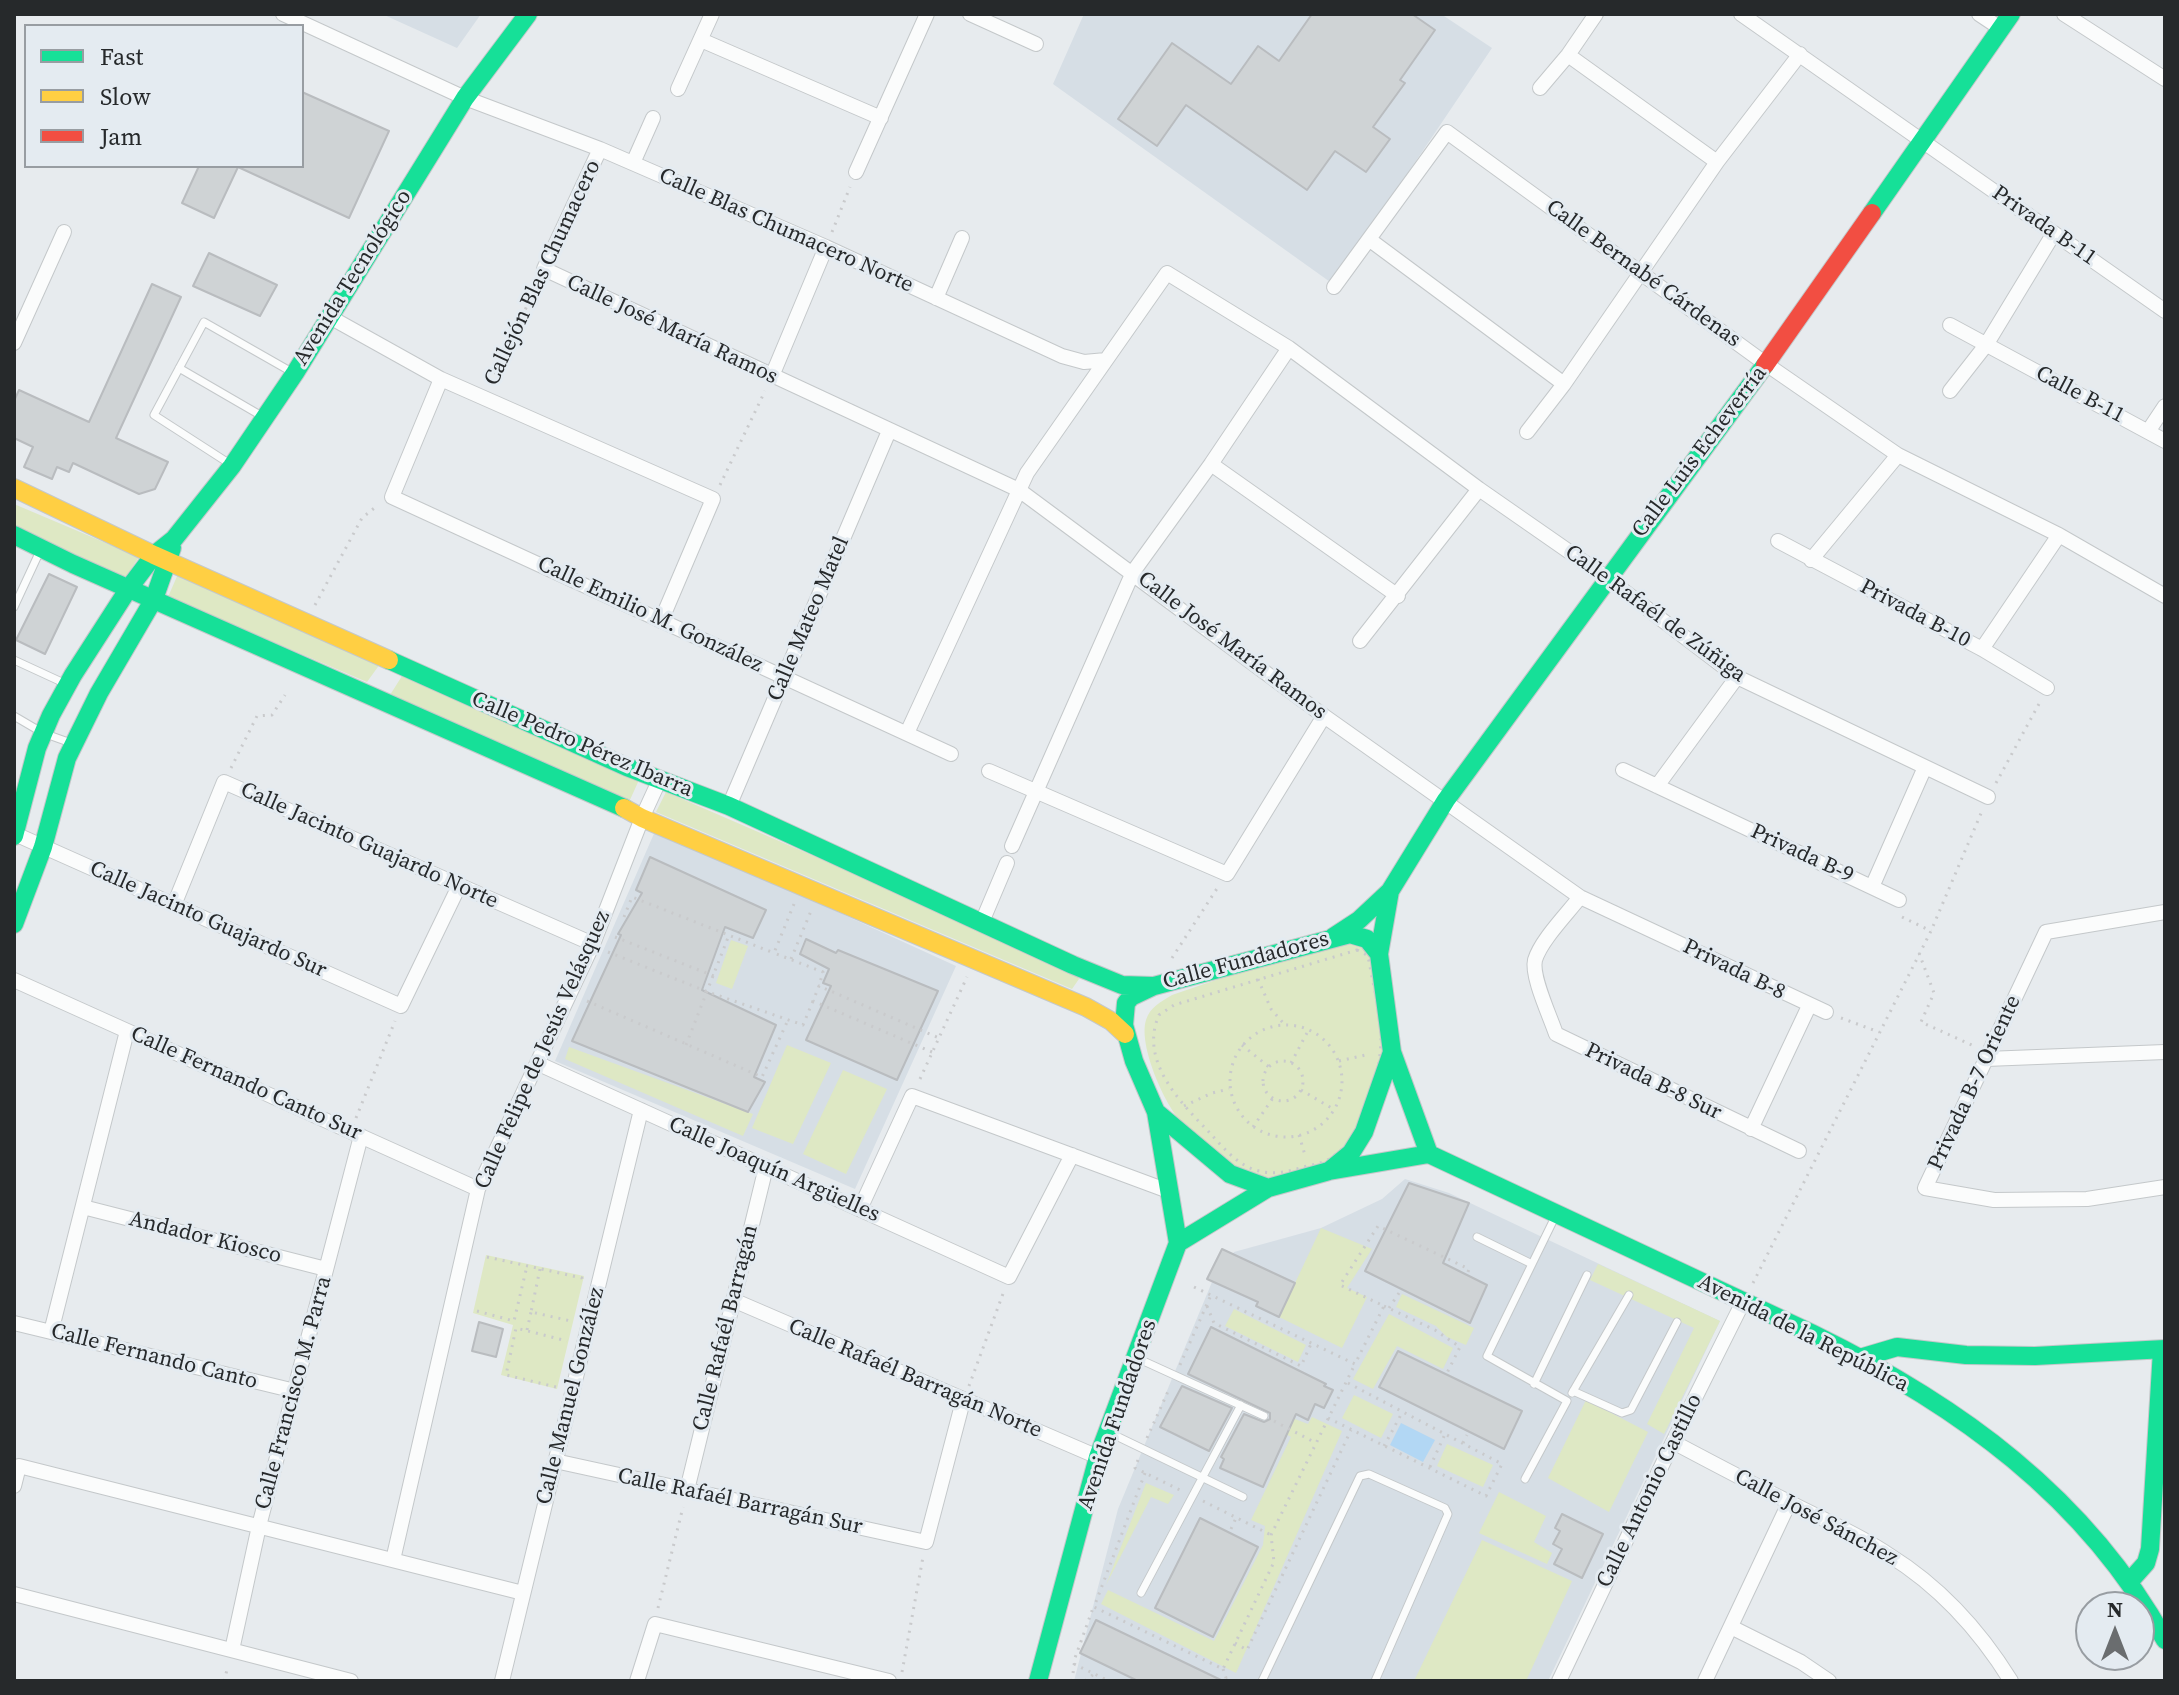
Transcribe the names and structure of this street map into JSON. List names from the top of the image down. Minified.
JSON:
{"streets":{"main road":["Avenida Tecnológico","Calle Luis Echeverría","Calle Pedro Pérez Ibarra","Calle Fundadores","Avenida de la República","Avenida Fundadores"],"street":["Privada B-11","Calle Blas Chumacero Norte","Callejón Blas Chumacero","Calle Bernabé Cárdenas","Calle José María Ramos","Calle B-11","Calle Rafaél de Zúñiga","Privada B-10","Calle Emilio M. González","Calle Mateo Matel","Calle Jacinto Guajardo Norte","Privada B-9","Calle Jacinto Guajardo Sur","Privada B-8","Calle Felipe de Jesús Velásquez","Privada B-8 Sur","Privada B-7 Oriente","Calle Fernando Canto Sur","Calle Joaquín Argüelles","Andador Kiosco","Calle Rafaél Barragán","Calle Fernando Canto","Calle Rafaél Barragán Norte","Calle Francisco M. Parra","Calle Manuel González","Calle Antonio Castillo","Calle Rafaél Barragán Sur","Calle José Sánchez"]},"crossings":[["Privada B-11","Calle Luis Echeverría"],["Calle Blas Chumacero Norte","Callejón Blas Chumacero"],["Calle Blas Chumacero Norte","Avenida Tecnológico"],["Calle Blas Chumacero Norte","Calle Rafaél de Zúñiga"],["Callejón Blas Chumacero","Calle José María Ramos"],["Calle Bernabé Cárdenas","Calle Luis Echeverría"],["Calle Bernabé Cárdenas","Privada B-10"],["Avenida Tecnológico","Calle Pedro Pérez Ibarra"],["Avenida Tecnológico","Calle Jacinto Guajardo Sur"],["Calle José María Ramos","Calle Luis Echeverría"],["Calle José María Ramos","Calle Mateo Matel"],["Calle José María Ramos","Privada B-8"],["Calle Luis Echeverría","Calle Rafaél de Zúñiga"],["Calle Luis Echeverría","Calle Fundadores"],["Calle Luis Echeverría","Privada B-8"],["Calle Rafaél de Zúñiga","Privada B-9"],["Calle Emilio M. González","Calle Mateo Matel"],["Calle Mateo Matel","Calle Pedro Pérez Ibarra"],["Calle Pedro Pérez Ibarra","Calle Fundadores"],["Calle Pedro Pérez Ibarra","Calle Felipe de Jesús Velásquez"],["Calle Jacinto Guajardo Norte","Calle Jacinto Guajardo Sur"],["Calle Jacinto Guajardo Norte","Calle Felipe de Jesús Velásquez"],["Privada B-8","Privada B-8 Sur"],["Calle Felipe de Jesús Velásquez","Calle Fernando Canto Sur"],["Calle Felipe de Jesús Velásquez","Calle Joaquín Argüelles"],["Calle Fernando Canto Sur","Calle Francisco M. Parra"],["Calle Joaquín Argüelles","Calle Rafaél Barragán"],["Calle Joaquín Argüelles","Calle Manuel González"],["Andador Kiosco","Calle Francisco M. Parra"],["Calle Rafaél Barragán","Calle Rafaél Barragán Norte"],["Calle Rafaél Barragán","Calle Rafaél Barragán Sur"],["Avenida de la República","Calle Antonio Castillo"],["Calle Fernando Canto","Calle Francisco M. Parra"],["Calle Rafaél Barragán Norte","Avenida Fundadores"],["Calle Manuel González","Calle Rafaél Barragán Sur"],["Calle Antonio Castillo","Calle José Sánchez"]],"legend":["Fast","Slow","Jam"],"north":"top"}
